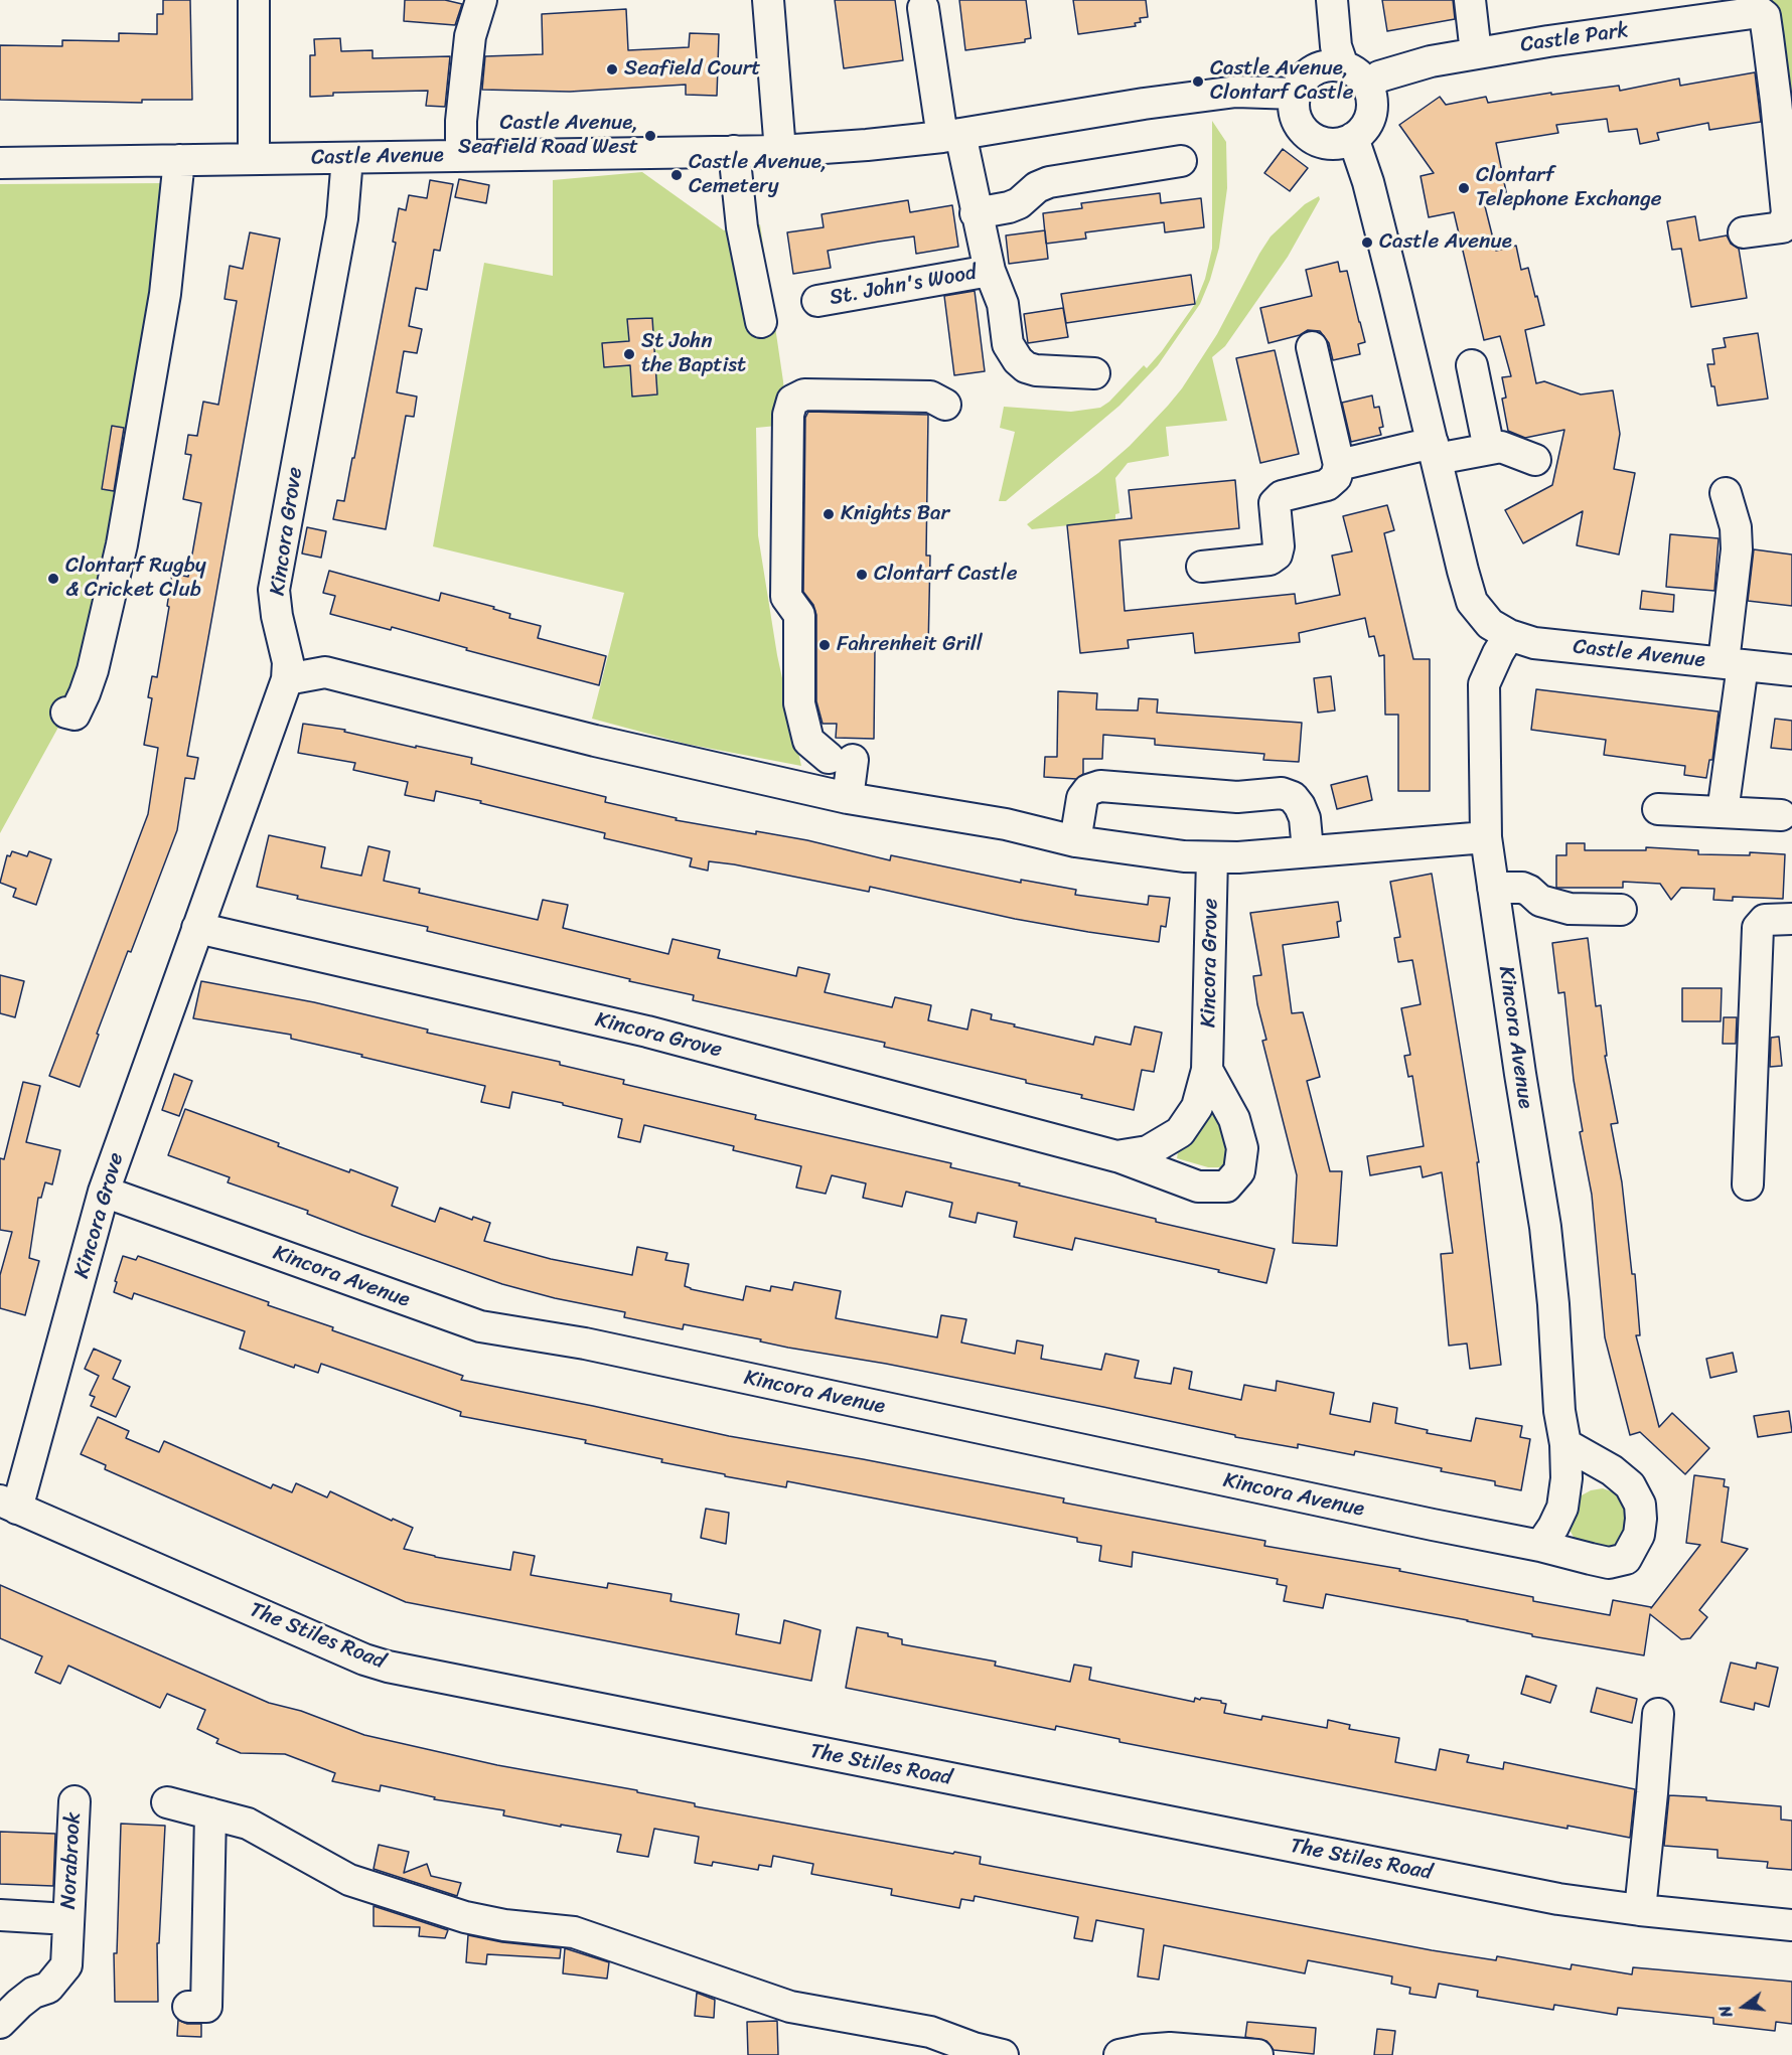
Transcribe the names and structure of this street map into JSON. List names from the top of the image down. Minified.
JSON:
{"streets":{"street":["Castle Park","Castle Avenue","St. John's Wood","Kincora Grove","Kincora Avenue","The Stiles Road","Norabrook"]},"crossings":[["Castle Park","Castle Avenue"],["Castle Avenue","St. John's Wood"],["Castle Avenue","Kincora Grove"],["Castle Avenue","Kincora Avenue"],["Kincora Grove","Kincora Avenue"],["Kincora Grove","The Stiles Road"]],"places":["Seafield Court","Castle Avenue, Clontarf Castle","Castle Avenue, Seafield Road West","Castle Avenue, Cemetery","Clontarf Telephone Exchange","Castle Avenue","St John the Baptist","Knights Bar","Clontarf Castle","Clontarf Rugby & Cricket Club","Fahrenheit Grill"],"north":"left"}
